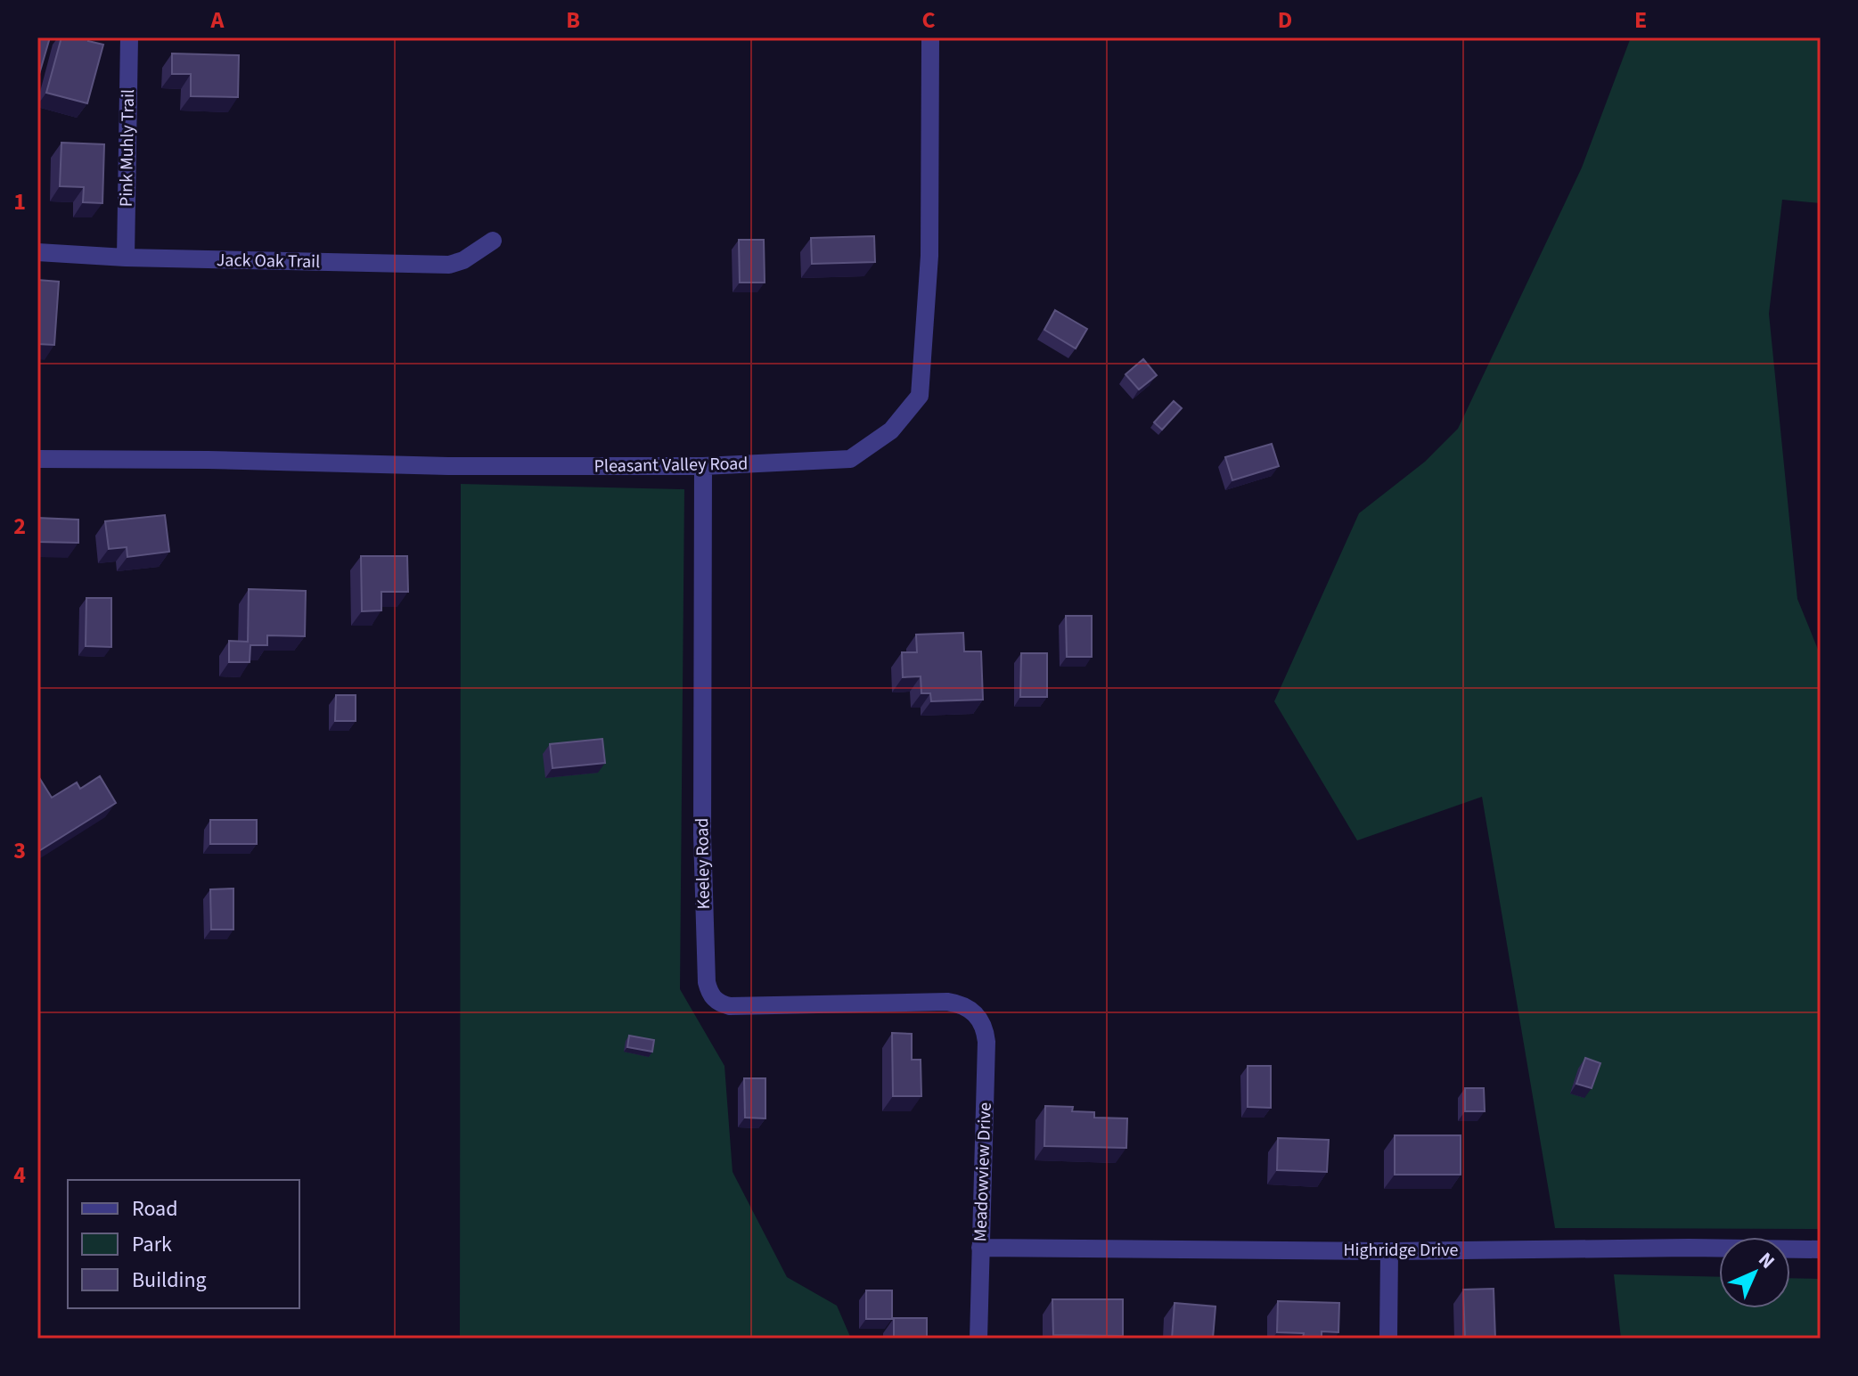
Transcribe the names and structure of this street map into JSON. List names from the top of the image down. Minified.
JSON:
{"streets":{"street":["Pink Muhly Trail","Jack Oak Trail","Pleasant Valley Road","Keeley Road","Meadowview Drive","Highridge Drive"]},"crossings":[["Pink Muhly Trail","Jack Oak Trail"],["Pleasant Valley Road","Keeley Road"],["Keeley Road","Meadowview Drive"],["Meadowview Drive","Highridge Drive"]],"legend":["Road","Park","Building"],"north":"top right","grid":{"columns":["A","B","C","D","E"],"rows":["1","2","3","4"]}}
